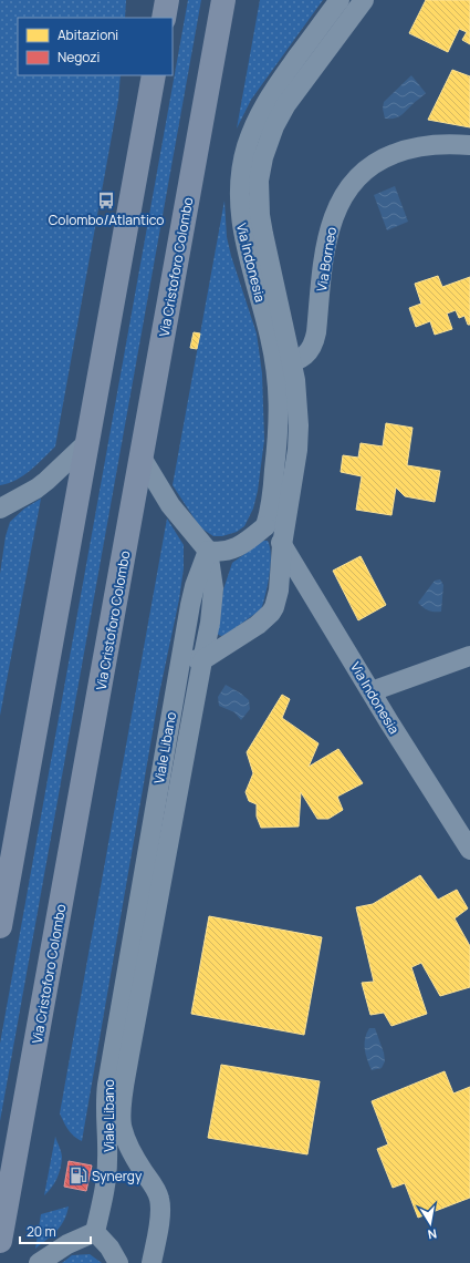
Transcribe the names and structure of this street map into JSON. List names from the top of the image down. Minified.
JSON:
{"streets":{"main road":["Via Cristoforo Colombo"],"street":["Via Borneo","Via Indonesia","Viale Libano"]},"crossings":[["Via Borneo","Via Indonesia"]],"places":{"bus stop":["Colombo/Atlantico"],"fuel station":["Synergy"]},"legend":["Abitazioni","Negozi"],"scale_bar":"20 m","north":"bottom"}
